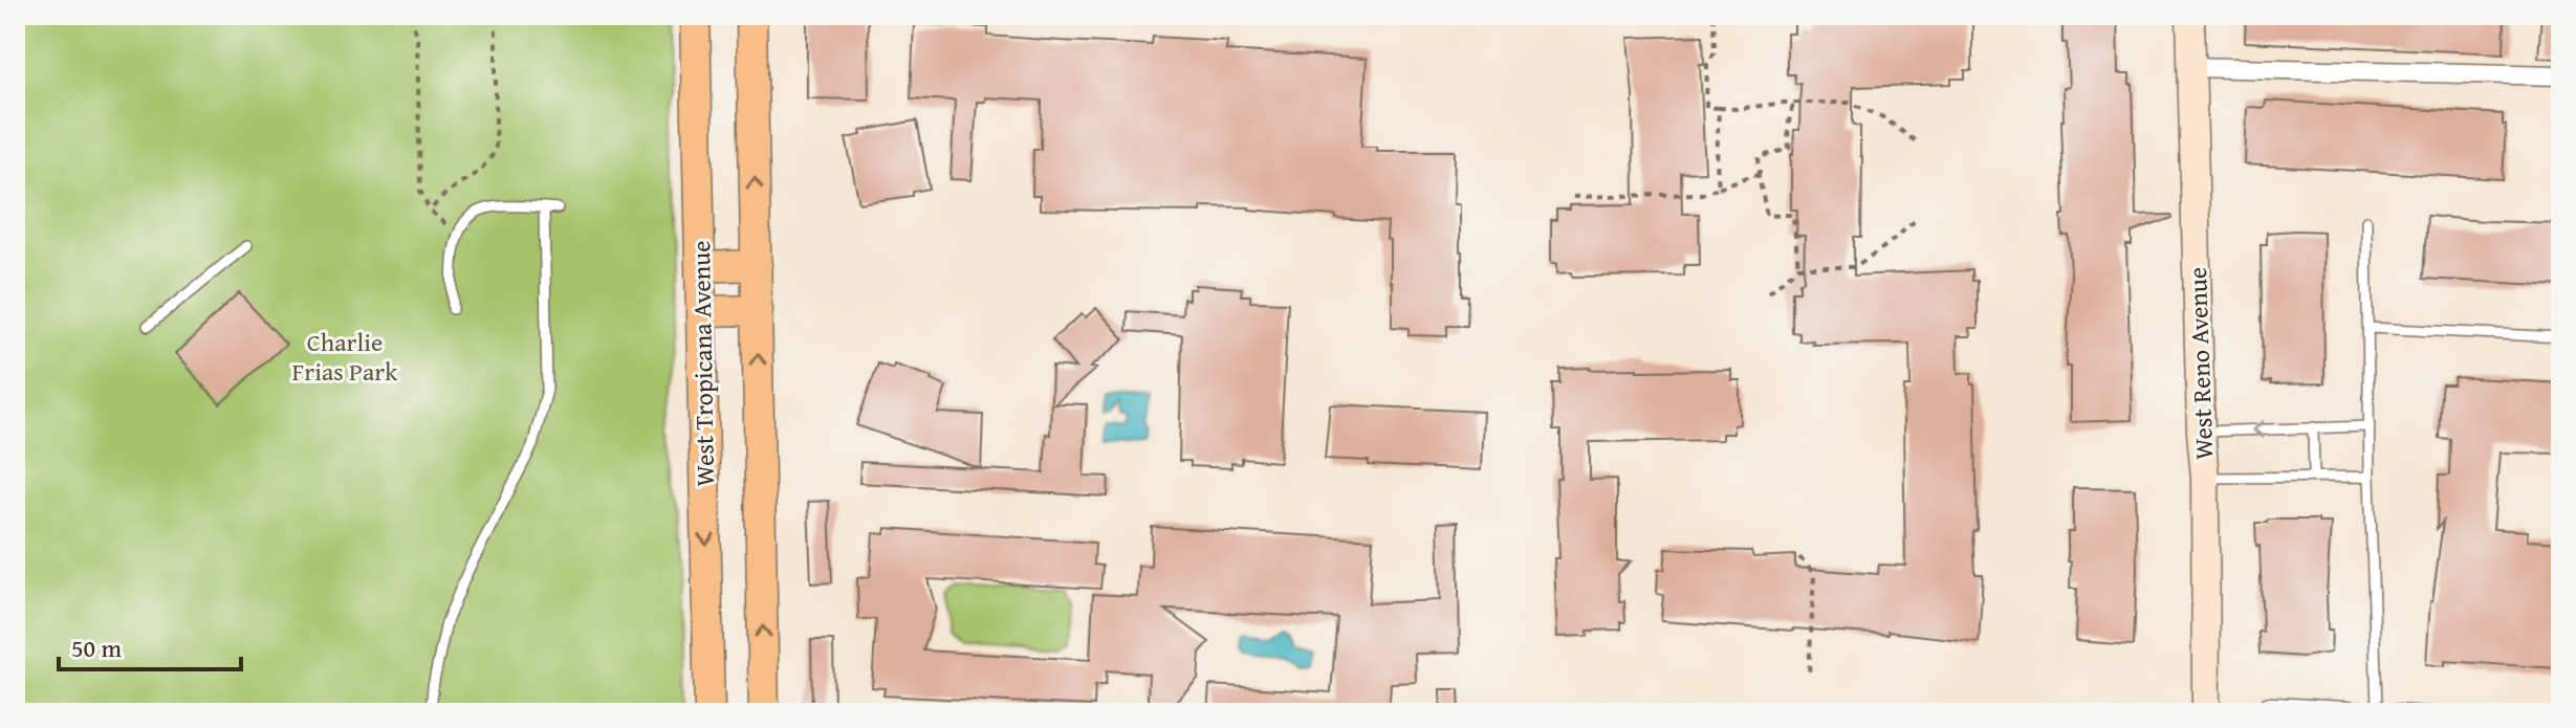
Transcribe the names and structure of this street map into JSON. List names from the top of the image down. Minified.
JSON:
{"streets":{"main road":["West Tropicana Avenue"],"street":["West Reno Avenue"]},"parks":["Charlie Frias Park"],"scale_bar":"50 m"}
